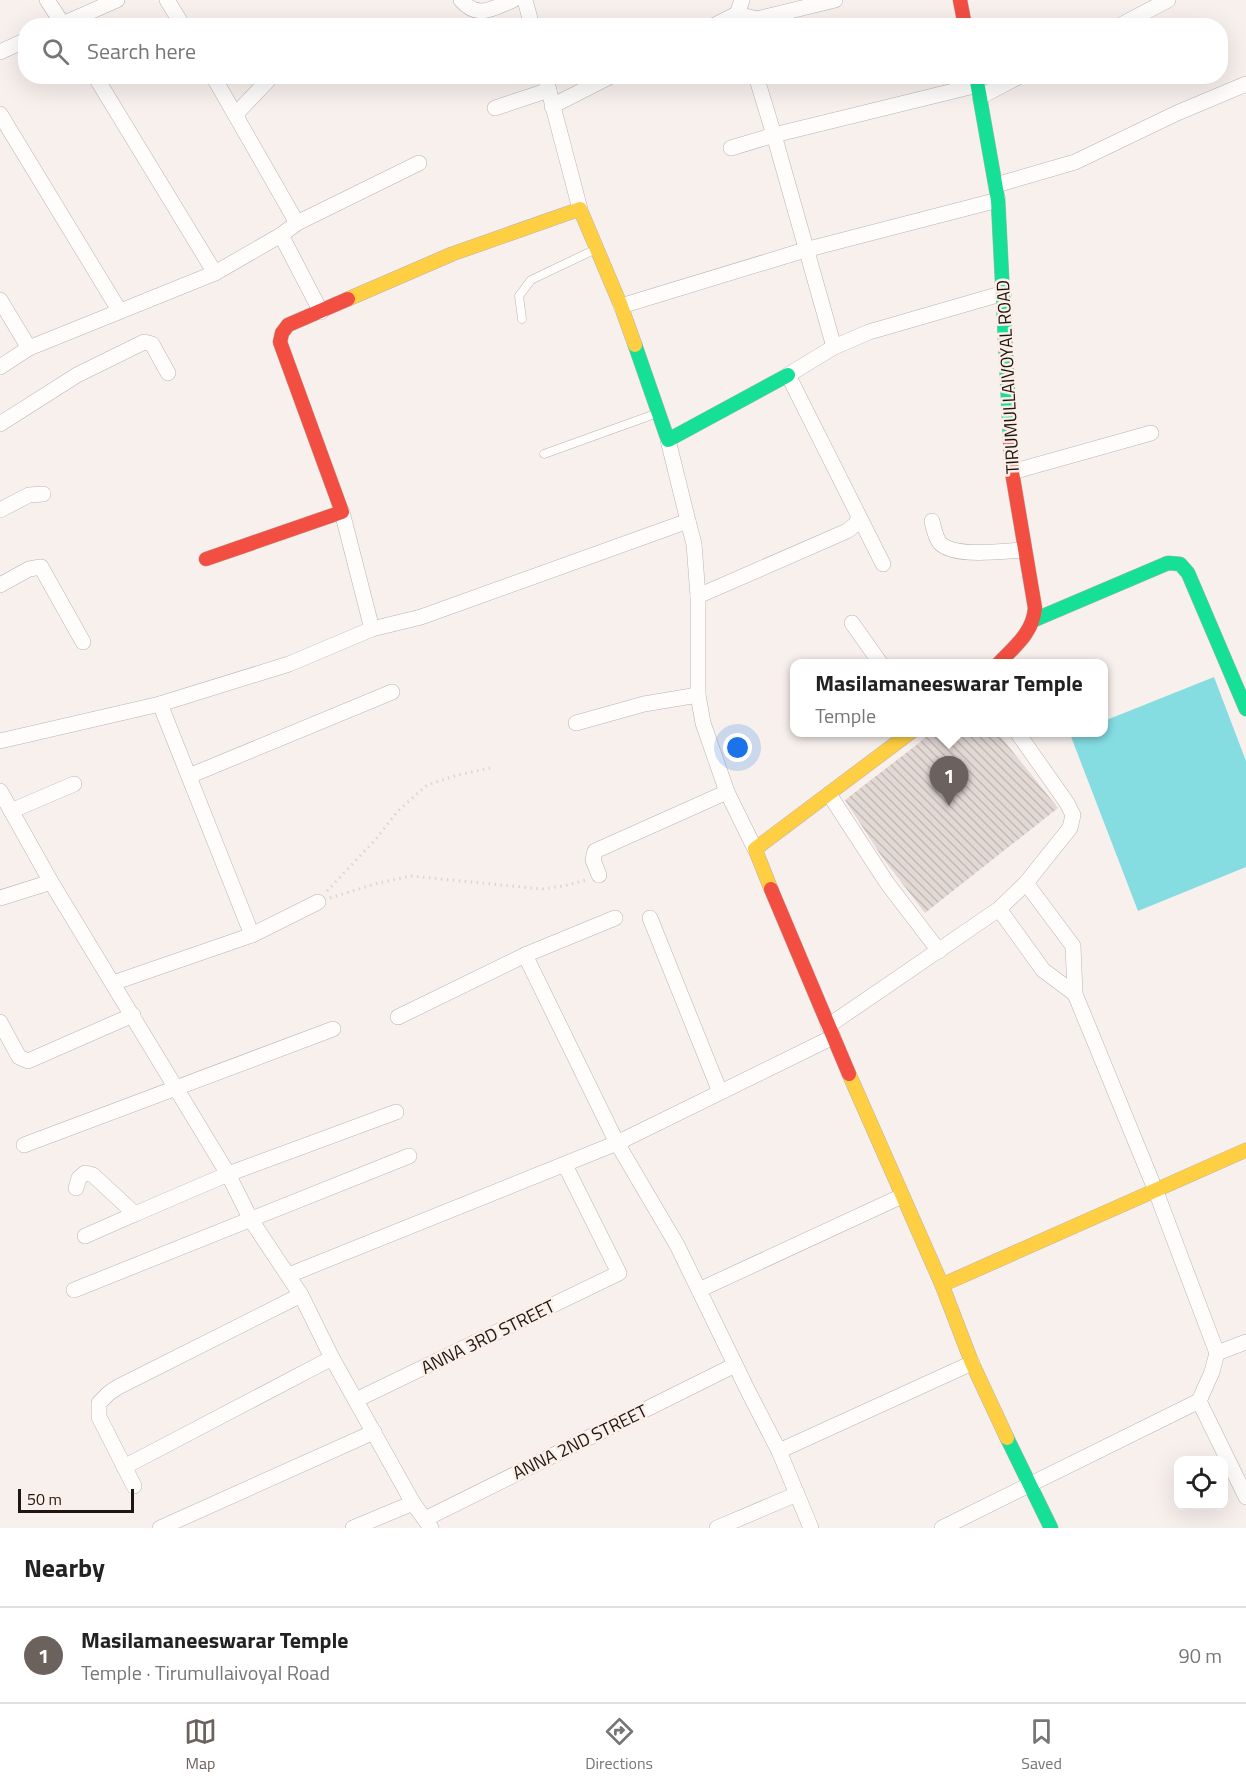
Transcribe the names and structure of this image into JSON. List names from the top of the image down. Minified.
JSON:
{"streets":{"street":["TIRUMULLAIVOYAL ROAD","ANNA 3RD STREET","ANNA 2ND STREET"]},"scale_bar":"50 m","page":{"search":"Search here","popup":["Masilamaneeswarar Temple","Temple"],"pins":"1","scale":"50 m","heading":"Nearby","list":[{"mark":"1","name":"Masilamaneeswarar Temple","note":"Temple · Tirumullaivoyal Road","value":"90 m"}],"nav":["Map","Directions","Saved"]}}
